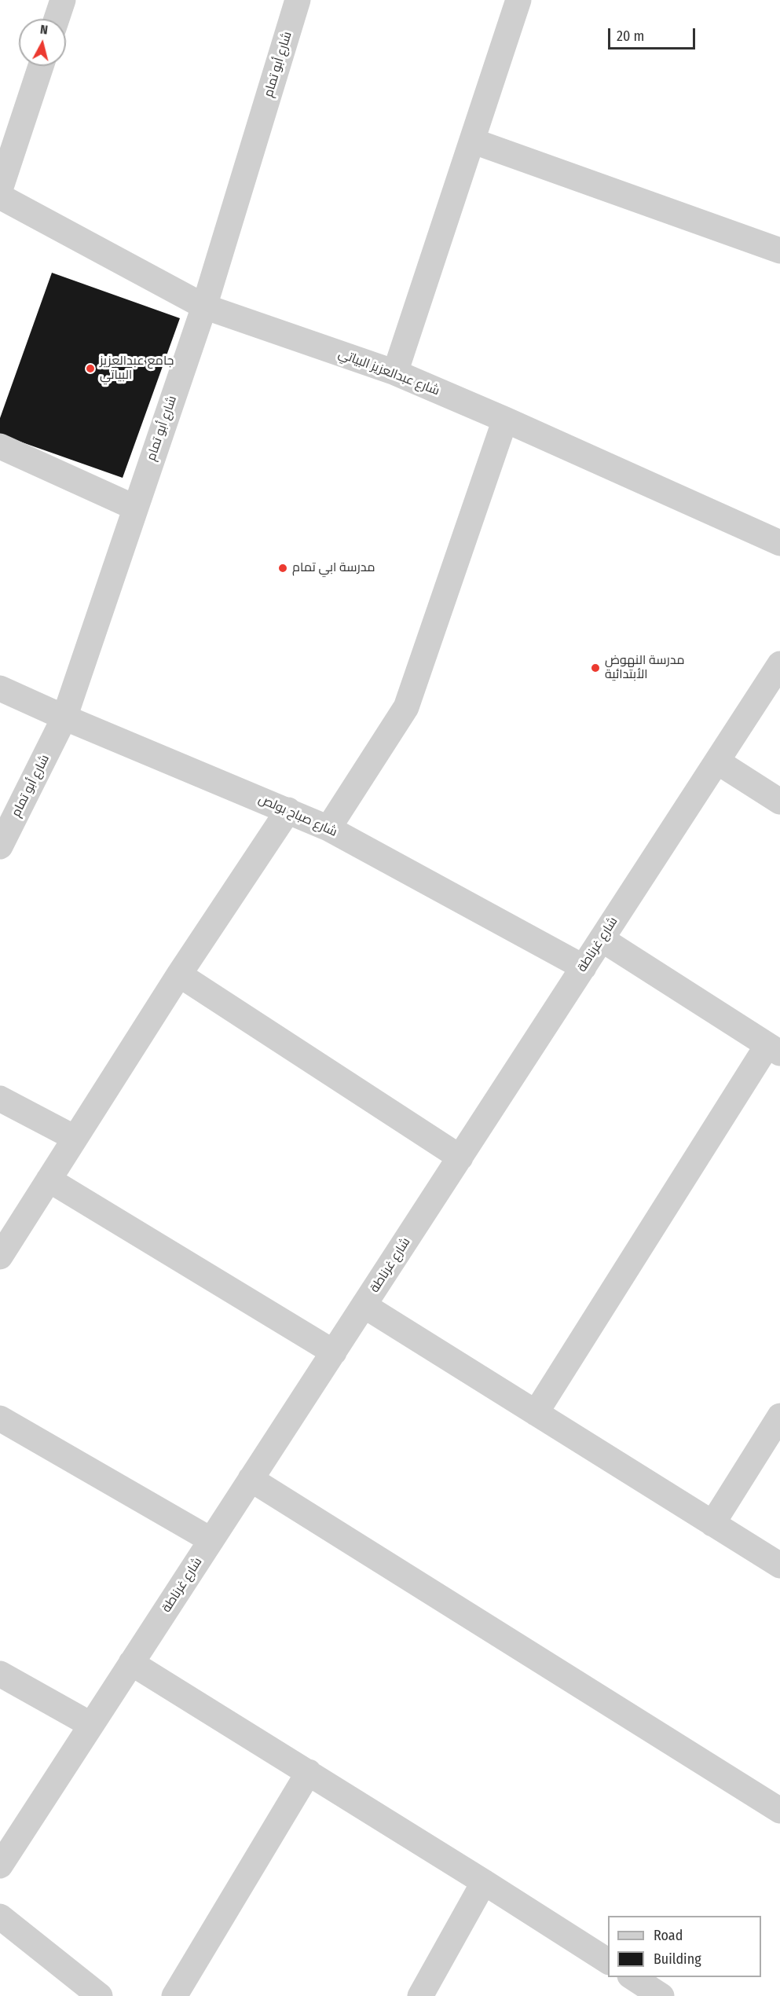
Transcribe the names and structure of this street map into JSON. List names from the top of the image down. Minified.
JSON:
{"streets":{"street":["شارع أبو تمام","شارع عبدالعزيز البياتي","شارع صباح بولص","شارع غرناطة"]},"crossings":[["شارع أبو تمام","شارع عبدالعزيز البياتي"],["شارع أبو تمام","شارع صباح بولص"],["شارع صباح بولص","شارع غرناطة"]],"places":["جامع عبدالعزيز البياتي","مدرسة ابي تمام","مدرسة النهوض الأبتدائية"],"legend":["Road","Building"],"scale_bar":"20 m","north":"top"}
